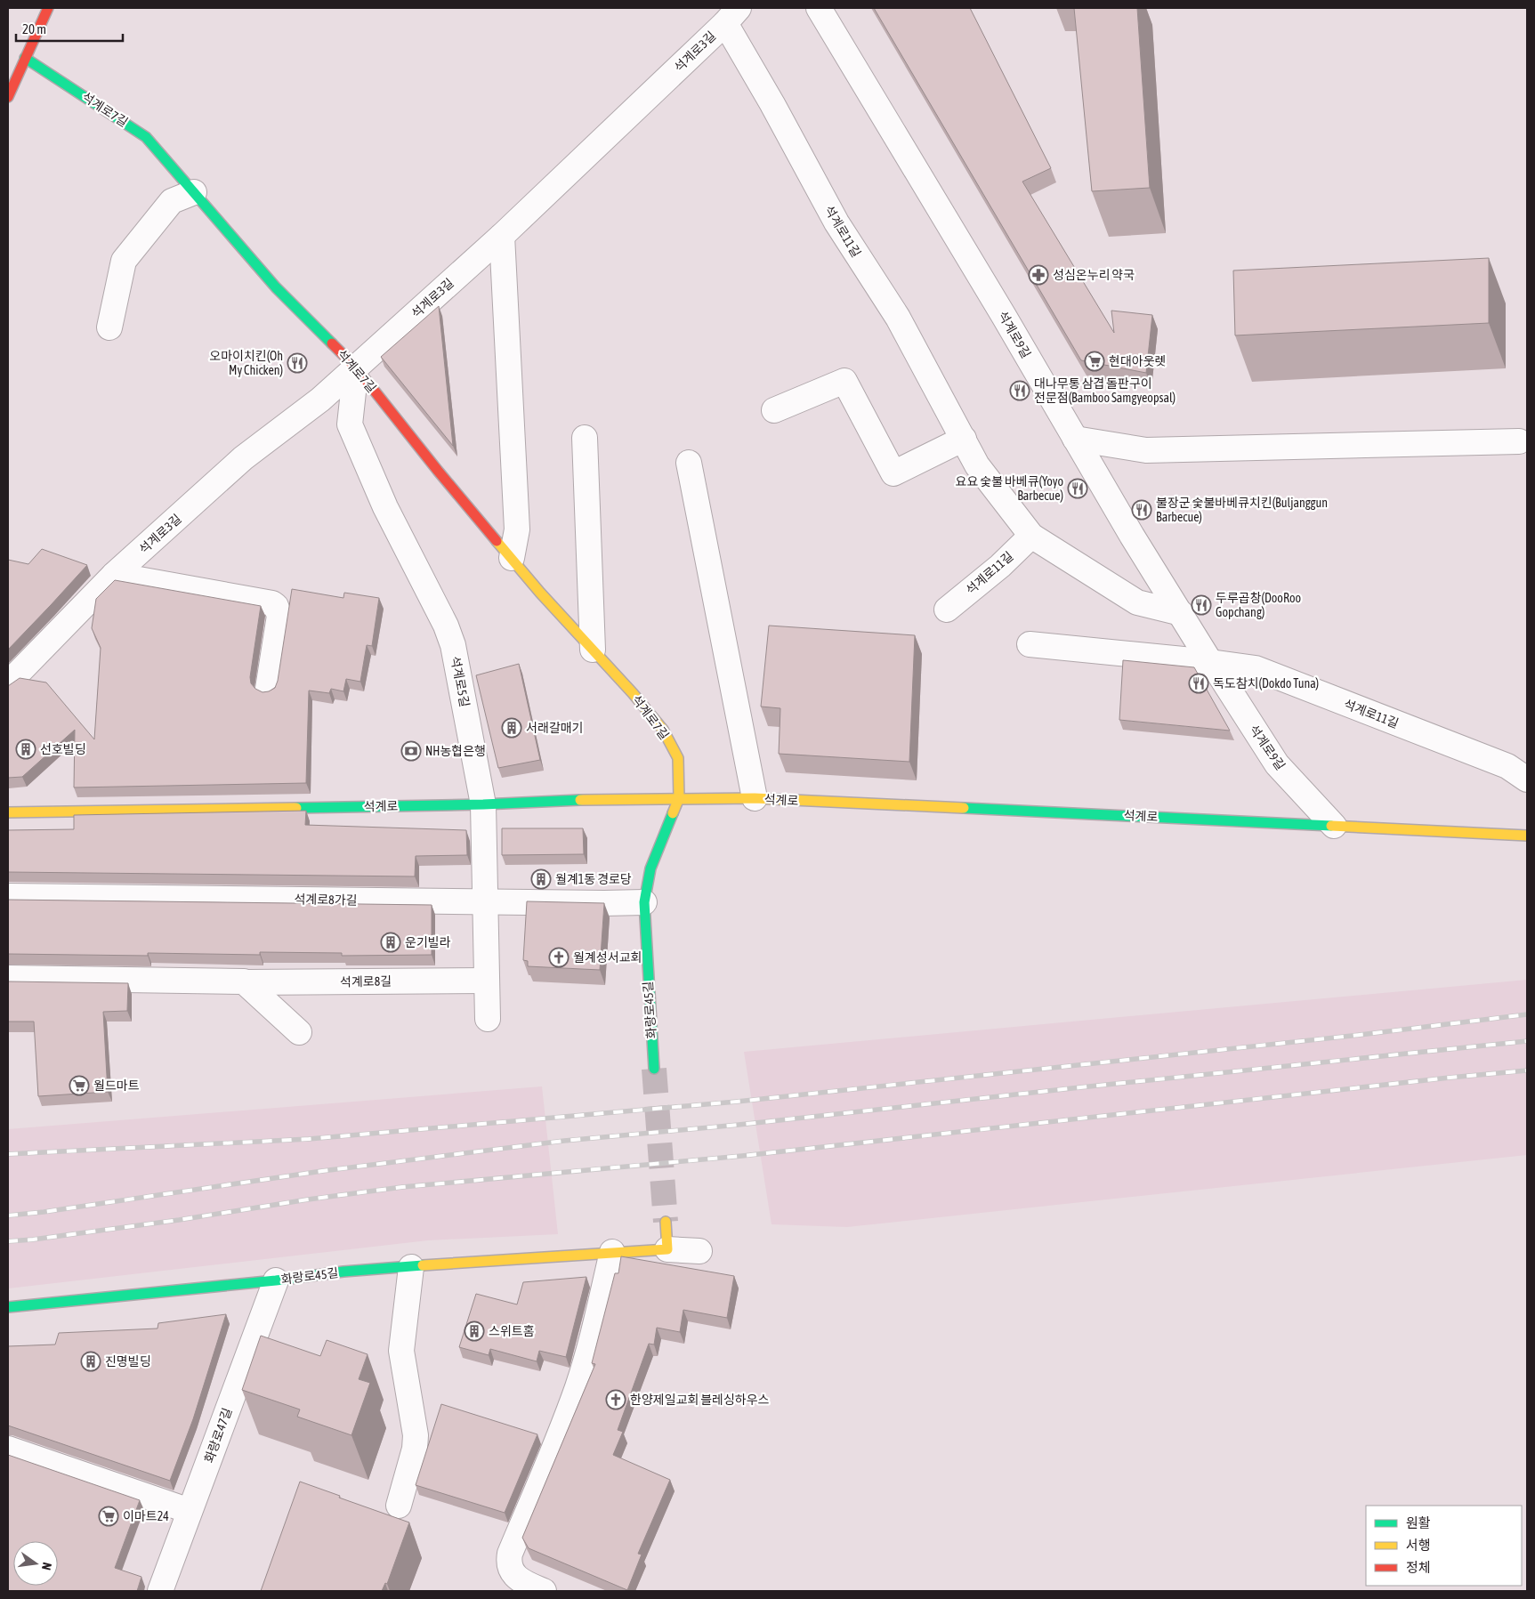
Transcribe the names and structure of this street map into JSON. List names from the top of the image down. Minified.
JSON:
{"streets":{"street":["석계로3길","석계로7길","석계로11길","석계로9길","석계로5길","석계로","석계로8가길","석계로8길","화랑로45길","화랑로47길"]},"crossings":[["석계로3길","석계로7길"],["석계로3길","석계로11길"],["석계로3길","석계로5길"],["석계로7길","석계로5길"],["석계로7길","석계로"],["석계로7길","화랑로45길"],["석계로11길","석계로9길"],["석계로9길","석계로"],["석계로5길","석계로"],["석계로5길","석계로8가길"],["석계로5길","석계로8길"],["석계로","화랑로45길"],["석계로8가길","화랑로45길"],["화랑로45길","화랑로47길"]],"places":{"pharmacy":["성심온누리 약국"],"supermarket":["현대아웃렛","월드마트","이마트24"],"restaurant":["오마이치킨(Oh My Chicken)","대나무통 삼겹 돌판구이 전문점(Bamboo Samgyeopsal)","요요 숯불 바베큐(Yoyo Barbecue)","불장군 숯불바베큐치킨(Buljanggun Barbecue)","두루곱창(DooRoo Gopchang)","독도참치(Dokdo Tuna)"],"building":["서래갈매기","선호빌딩","월계1동 경로당","운기빌라","스위트홈","진명빌딩"],"bank":["NH농협은행"],"church":["월계성서교회","한양제일교회 블레싱하우스"]},"legend":["원활","서행","정체"],"scale_bar":"20 m","north":"right"}
